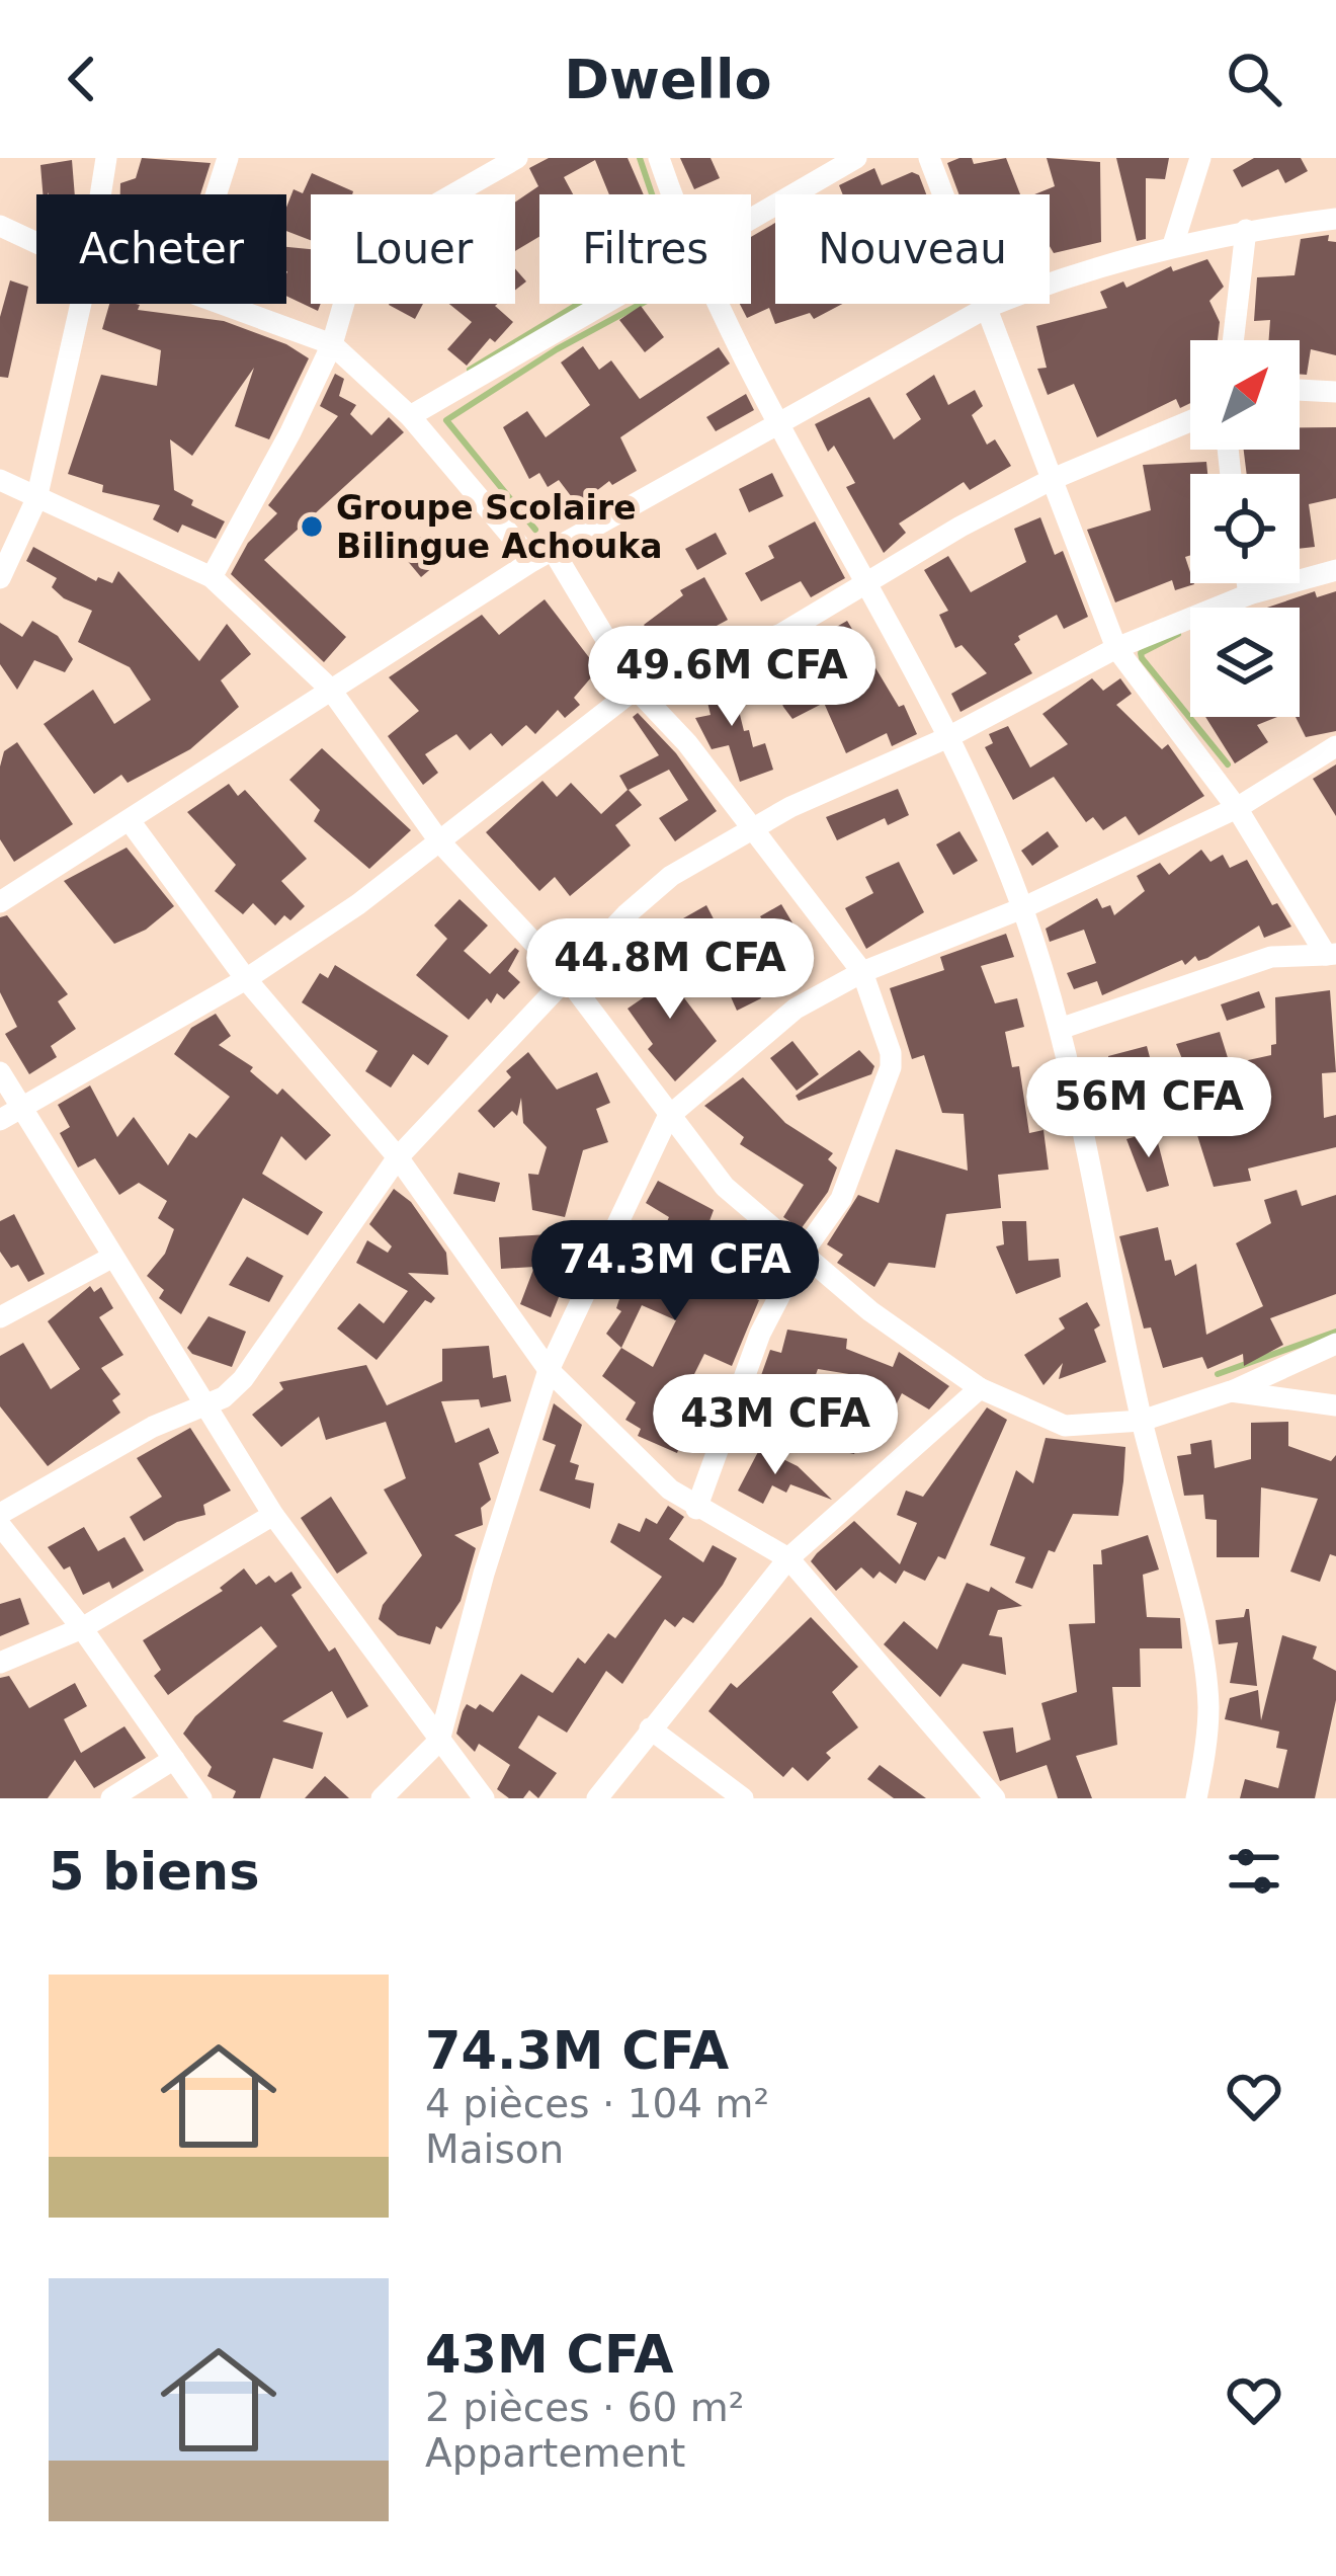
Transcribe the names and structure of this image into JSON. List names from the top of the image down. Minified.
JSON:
{"places":["Groupe Scolaire Bilingue Achouka"],"north":"top right","page":{"header":"Dwello","chip":["Acheter","Louer","Filtres","Nouveau"],"price":["49.6M CFA","44.8M CFA","56M CFA","74.3M CFA","43M CFA"],"heading":"5 biens","list":[{"name":"74.3M CFA","note":"4 pièces · 104 m² · Maison"},{"name":"43M CFA","note":"2 pièces · 60 m² · Appartement"}]}}
